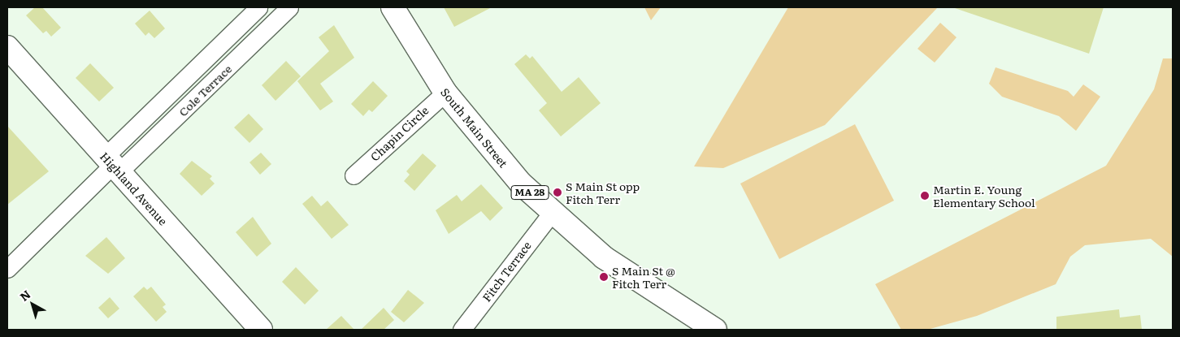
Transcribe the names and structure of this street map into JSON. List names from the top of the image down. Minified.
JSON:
{"streets":{"main road":["South Main Street","Highland Avenue","MA 28"],"street":["Cole Terrace","Chapin Circle","Fitch Terrace"]},"crossings":[["Cole Terrace","Highland Avenue"],["South Main Street","Chapin Circle"],["South Main Street","Fitch Terrace"]],"places":["S Main St opp Fitch Terr","Martin E. Young Elementary School","S Main St @ Fitch Terr"],"north":"top left"}
